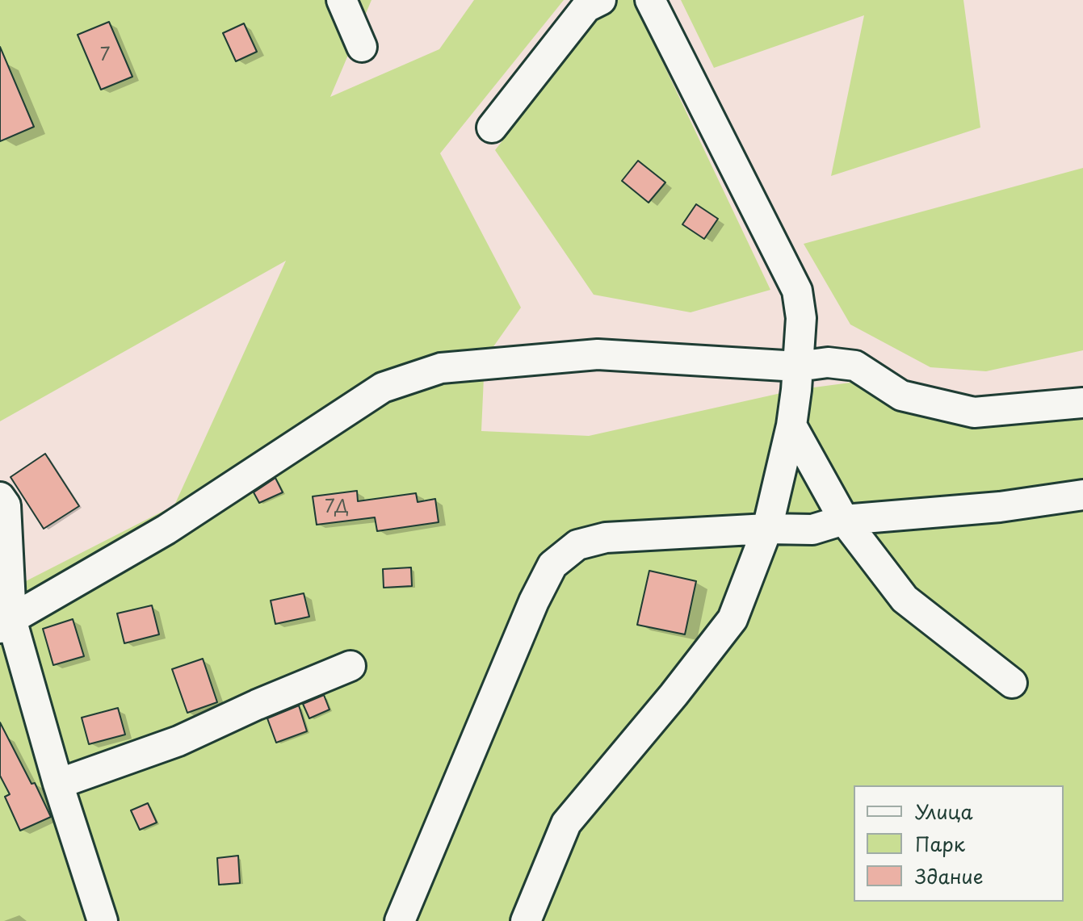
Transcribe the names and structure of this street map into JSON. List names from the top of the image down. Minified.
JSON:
{"house_numbers":["7","7Д"],"legend":["Улица","Парк","Здание"]}
